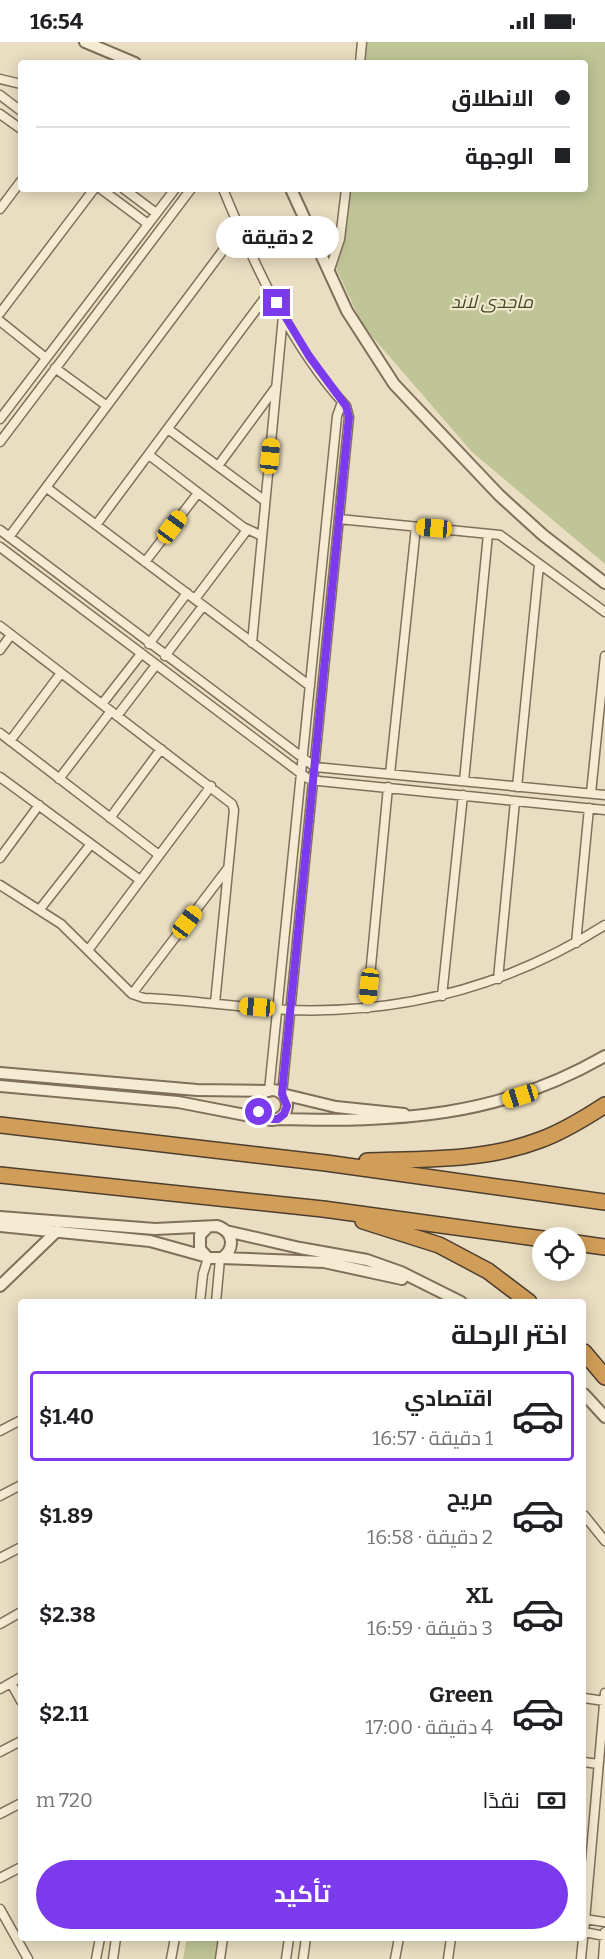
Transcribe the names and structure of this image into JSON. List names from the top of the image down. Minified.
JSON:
{"parks":["ماجدی لاند"],"page":{"status":"16:54","banner":["الانطلاق","الوجهة"],"bubble":"2 دقيقة","heading":"اختر الرحلة","list":[{"name":"اقتصادي","note":"1 دقيقة · 16:57","value":"$1.40"},{"name":"مريح","note":"2 دقيقة · 16:58","value":"$1.89"},{"name":"XL","note":"3 دقيقة · 16:59","value":"$2.38"},{"name":"Green","note":"4 دقيقة · 17:00","value":"$2.11"}],"pay":["نقدًا","720 m"],"buttons":"تأكيد"}}
